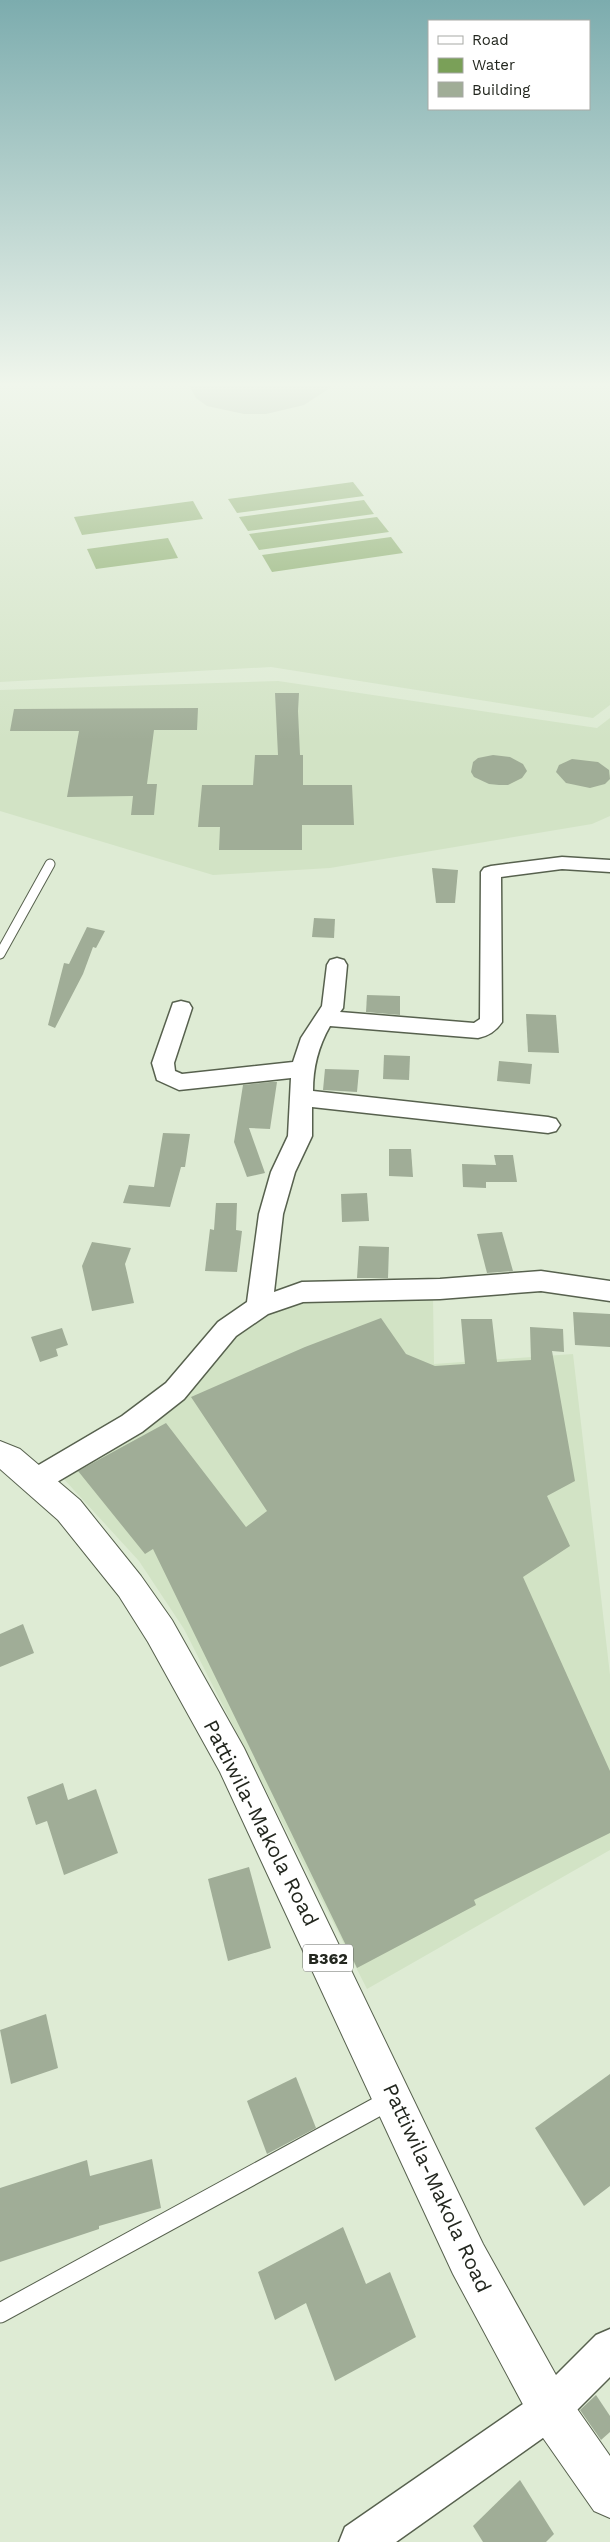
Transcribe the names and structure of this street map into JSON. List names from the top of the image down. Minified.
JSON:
{"streets":{"main road":["Pattiwila-Makola Road","B362"]},"legend":["Road","Water","Building"]}
